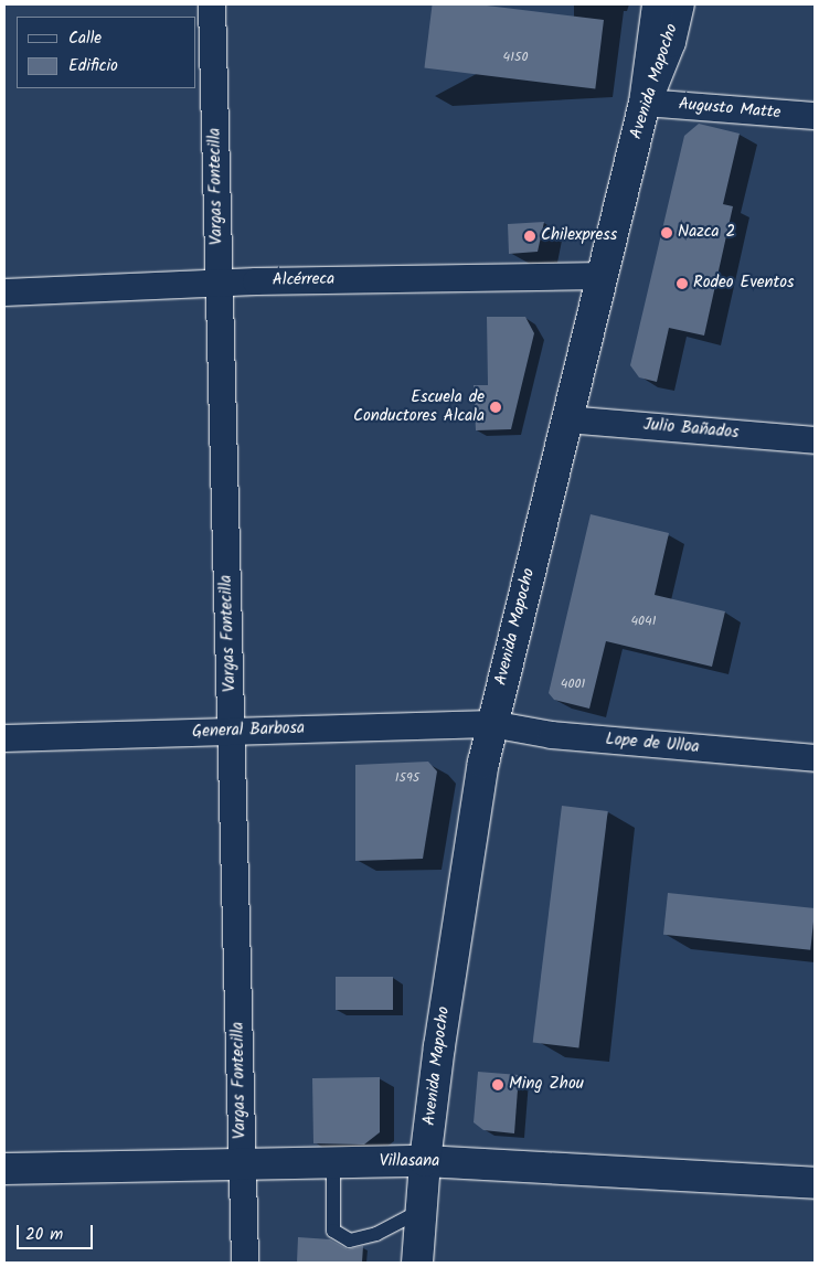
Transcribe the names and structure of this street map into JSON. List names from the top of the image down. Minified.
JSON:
{"streets":{"main road":["Avenida Mapocho","Villasana"],"street":["Augusto Matte","Vargas Fontecilla","Alcérreca","Julio Bañados","General Barbosa","Lope de Ulloa"]},"crossings":[["Avenida Mapocho","Augusto Matte"],["Avenida Mapocho","Alcérreca"],["Avenida Mapocho","Julio Bañados"],["Avenida Mapocho","General Barbosa"],["Avenida Mapocho","Lope de Ulloa"],["Avenida Mapocho","Villasana"],["Vargas Fontecilla","Alcérreca"],["Vargas Fontecilla","General Barbosa"],["Vargas Fontecilla","Villasana"],["General Barbosa","Lope de Ulloa"]],"places":["Nazca 2","Chilexpress","Rodeo Eventos","Escuela de Conductores Alcala","Ming Zhou"],"house_numbers":["4150","4041","4001","1595"],"legend":["Calle","Edificio"],"scale_bar":"20 m"}
